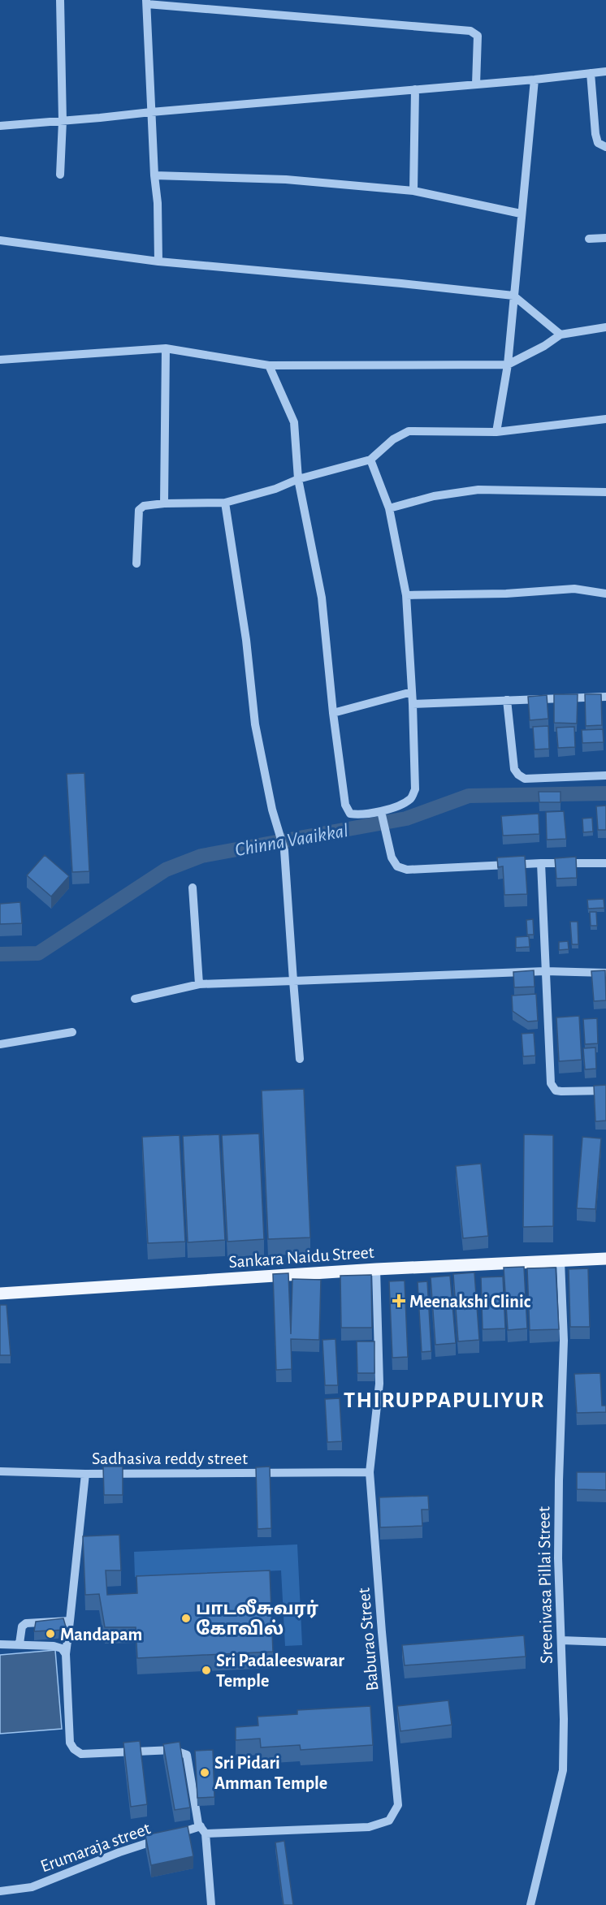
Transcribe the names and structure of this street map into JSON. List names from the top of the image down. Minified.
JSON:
{"streets":{"main road":["Sankara Naidu Street"],"street":["Sadhasiva reddy street","Sreenivasa Pillai Street","Baburao Street","Erumaraja street"]},"crossings":[["Sankara Naidu Street","Sreenivasa Pillai Street"],["Sankara Naidu Street","Baburao Street"],["Sadhasiva reddy street","Baburao Street"],["Baburao Street","Erumaraja street"]],"districts":["THIRUPPAPULIYUR"],"water":["Chinna Vaaikkal"],"places":{"health":["Meenakshi Clinic"],"other":["பாடலீசுவரர் கோவில்","Mandapam","Sri Padaleeswarar Temple","Sri Pidari Amman Temple"]}}
